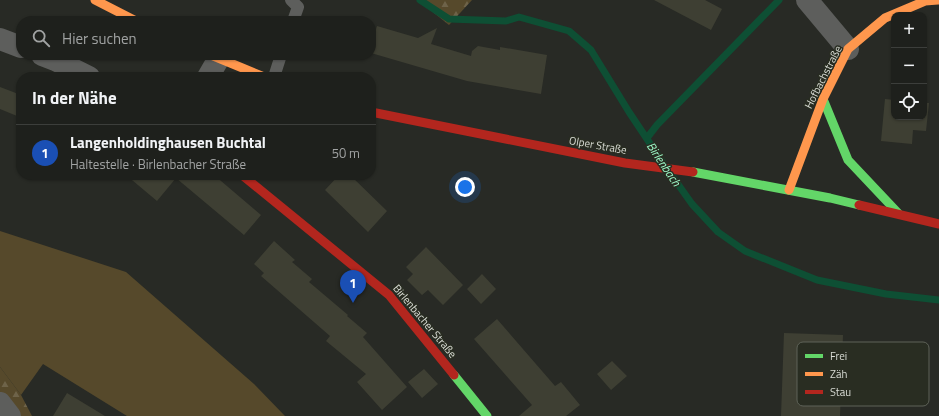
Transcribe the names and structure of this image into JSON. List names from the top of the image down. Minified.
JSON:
{"streets":{"main road":["Hofbachstraße","Olper Straße","Birlenbacher Straße"]},"crossings":[["Hofbachstraße","Olper Straße"]],"water":["Birlenbach"],"legend":["Frei","Zäh","Stau"],"page":{"map_buttons":["+","−"],"search":"Hier suchen","heading":"In der Nähe","list":[{"mark":"1","name":"Langenholdinghausen Buchtal","note":"Haltestelle · Birlenbacher Straße","value":"50 m"}],"pins":"1"}}
